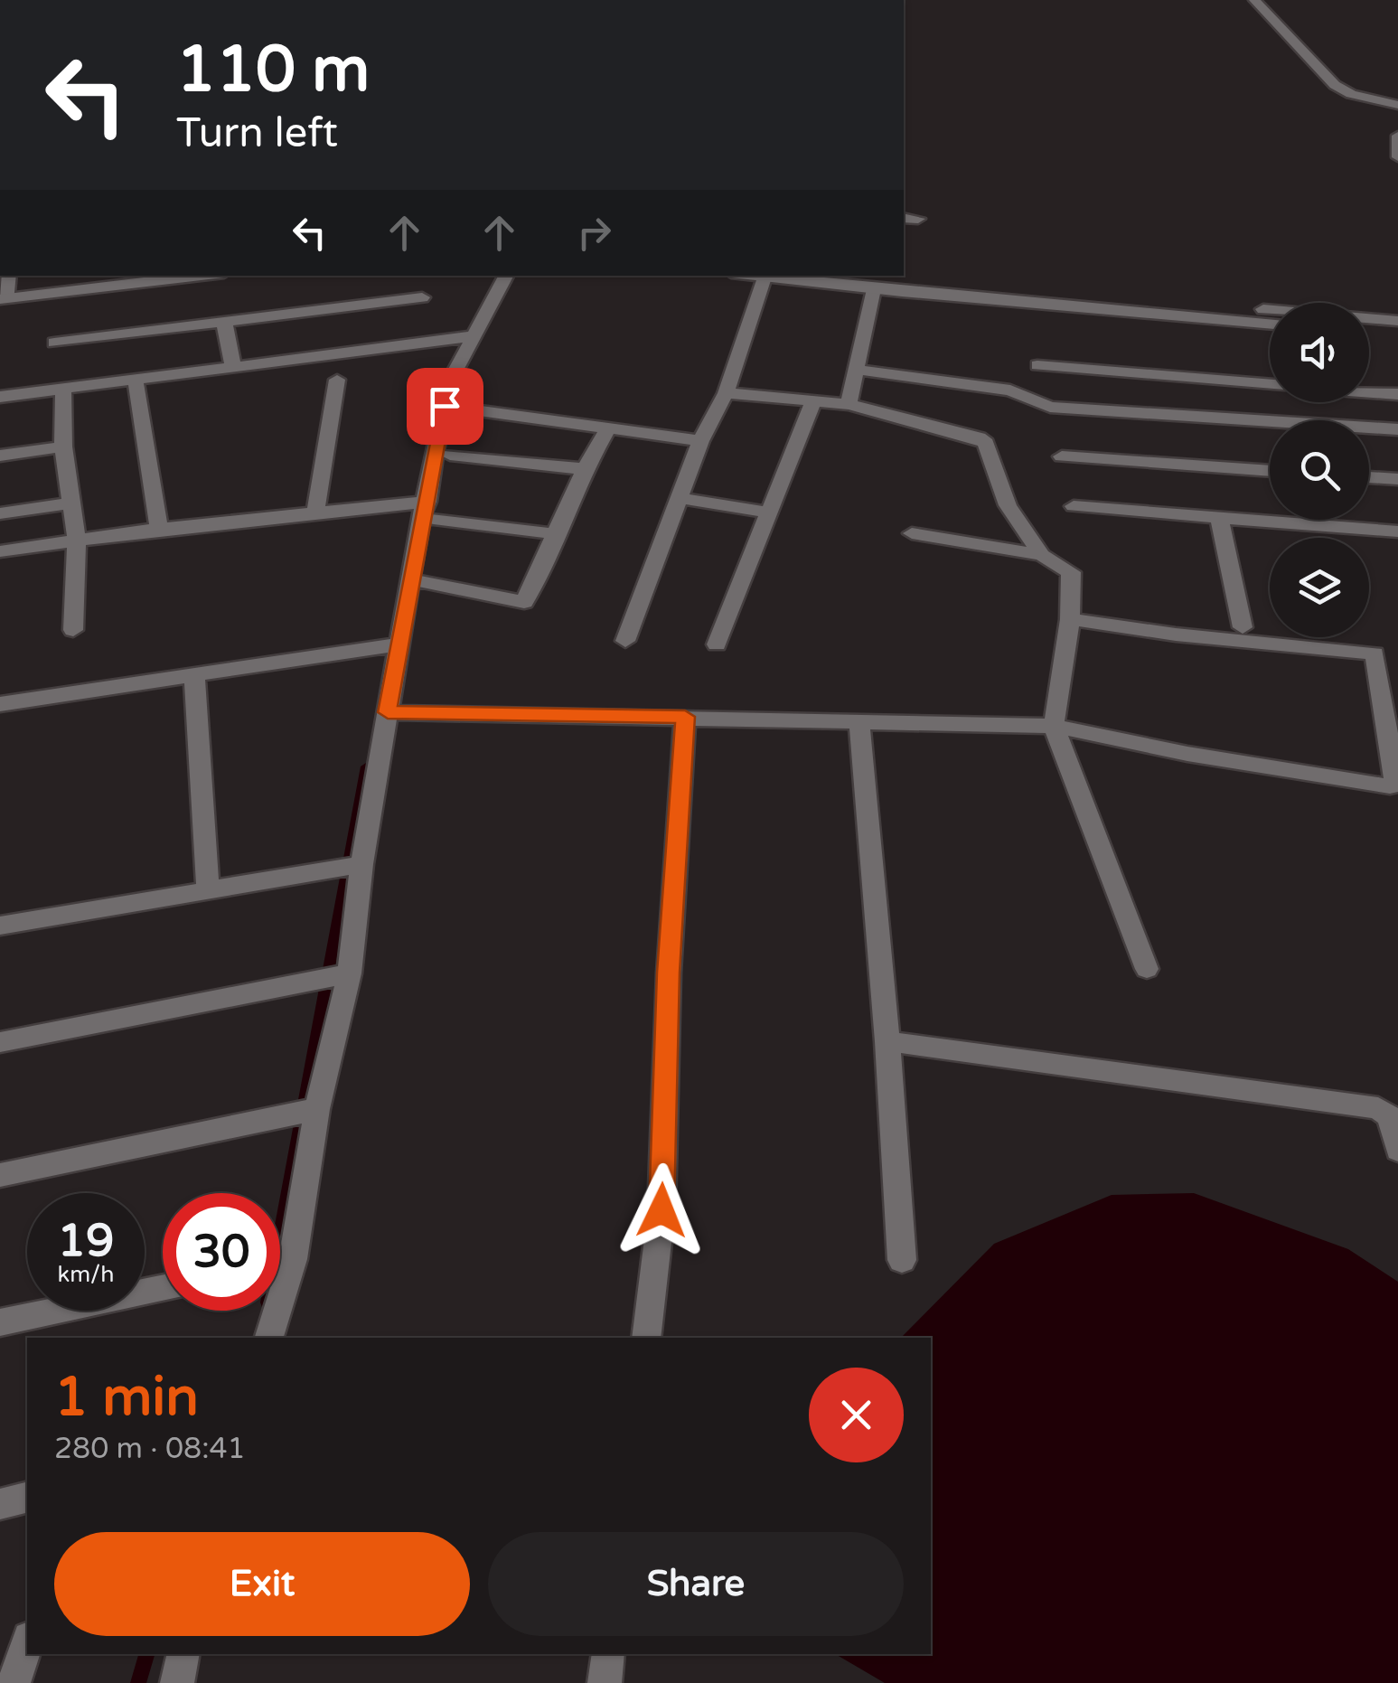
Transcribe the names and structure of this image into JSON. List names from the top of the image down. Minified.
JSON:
{"page":{"turn":["110 m","Turn left"],"speed":"19 km/h","limit":"30","heading":["1 min","280 m · 08:41"],"buttons":["Exit","Share"]}}
